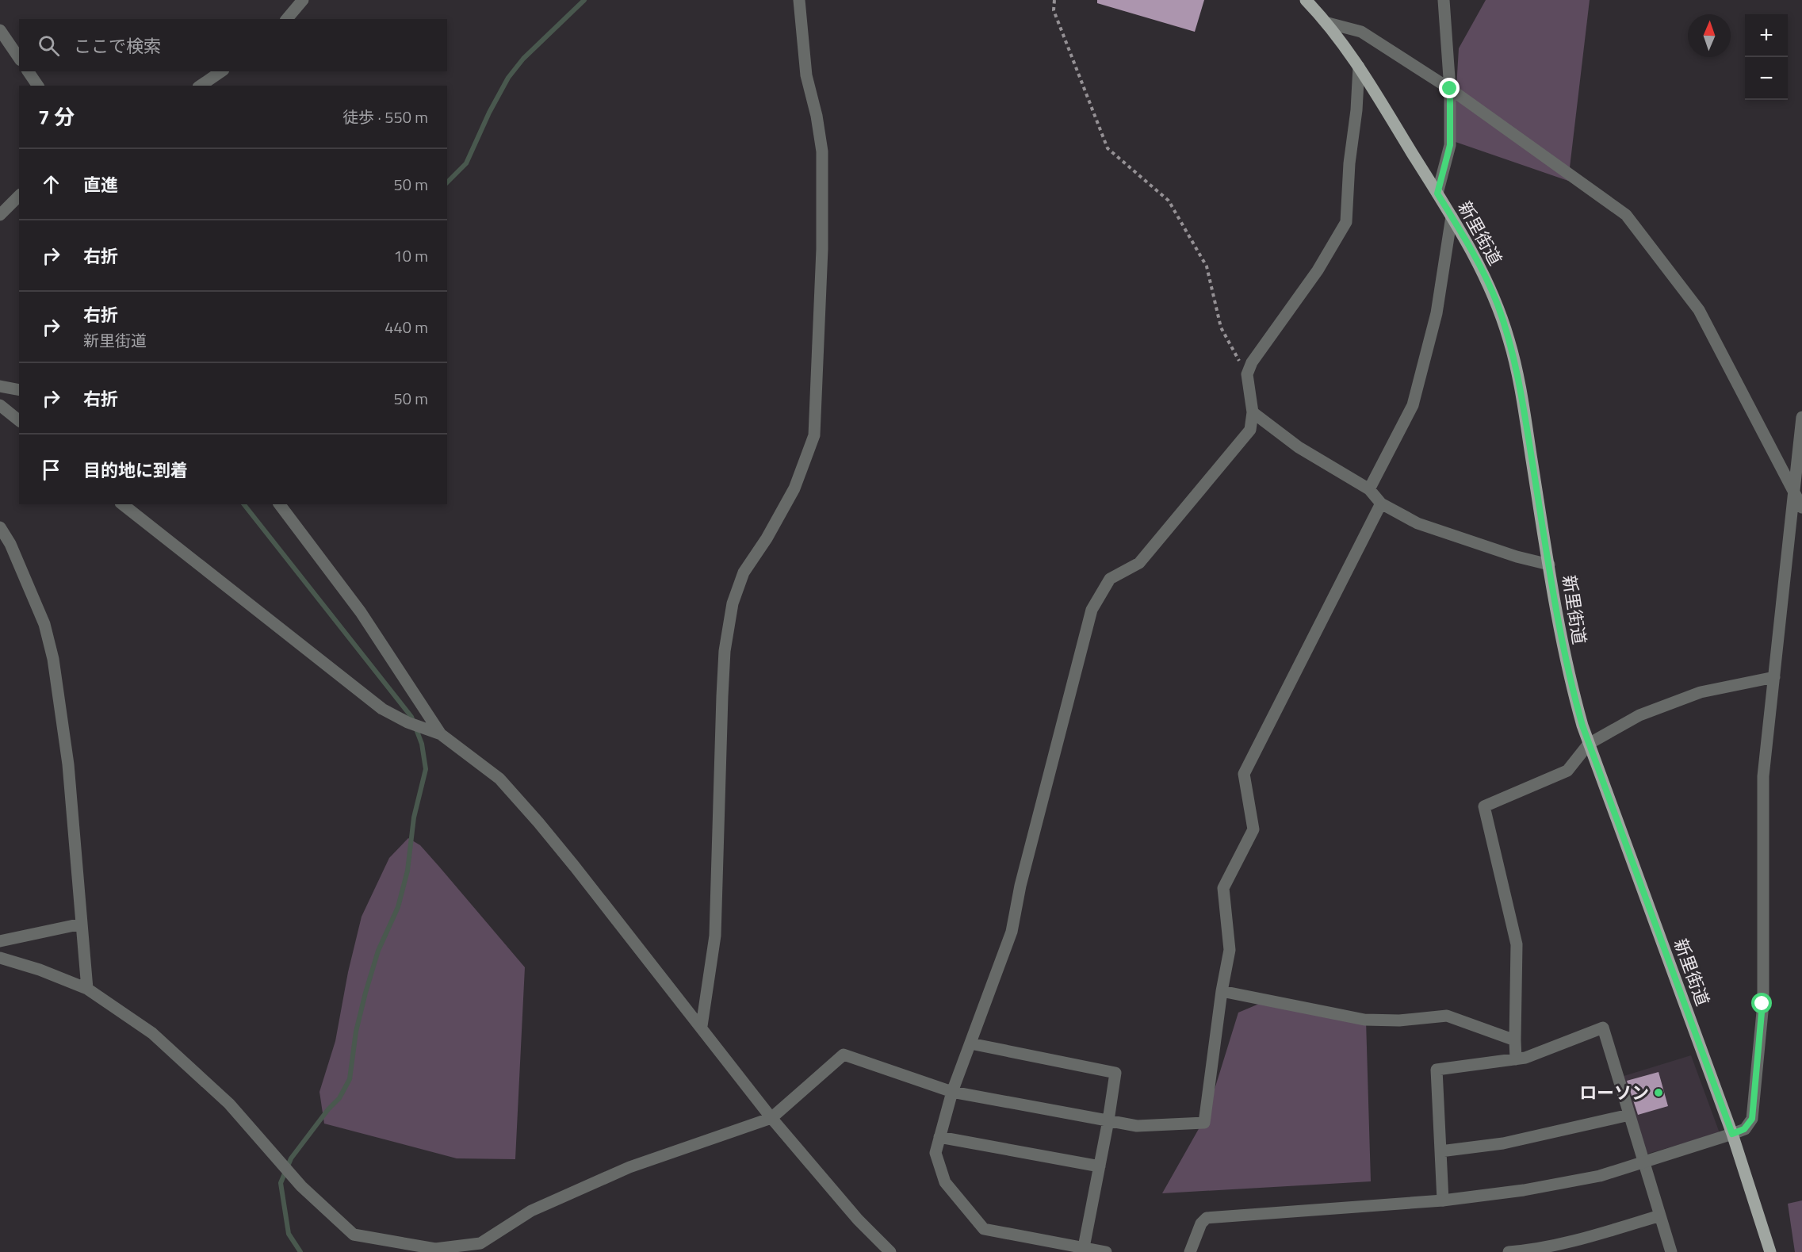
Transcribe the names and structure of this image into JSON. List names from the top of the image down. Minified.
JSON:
{"streets":{"main road":["新里街道"]},"places":["ローソン"],"north":"top","page":{"map_buttons":["+","−"],"search":"ここで検索","heading":["7 分","徒歩 · 550 m"],"list":[["直進","50 m"],["右折","10 m"],["右折","新里街道","440 m"],["右折","50 m"],"目的地に到着"]}}
